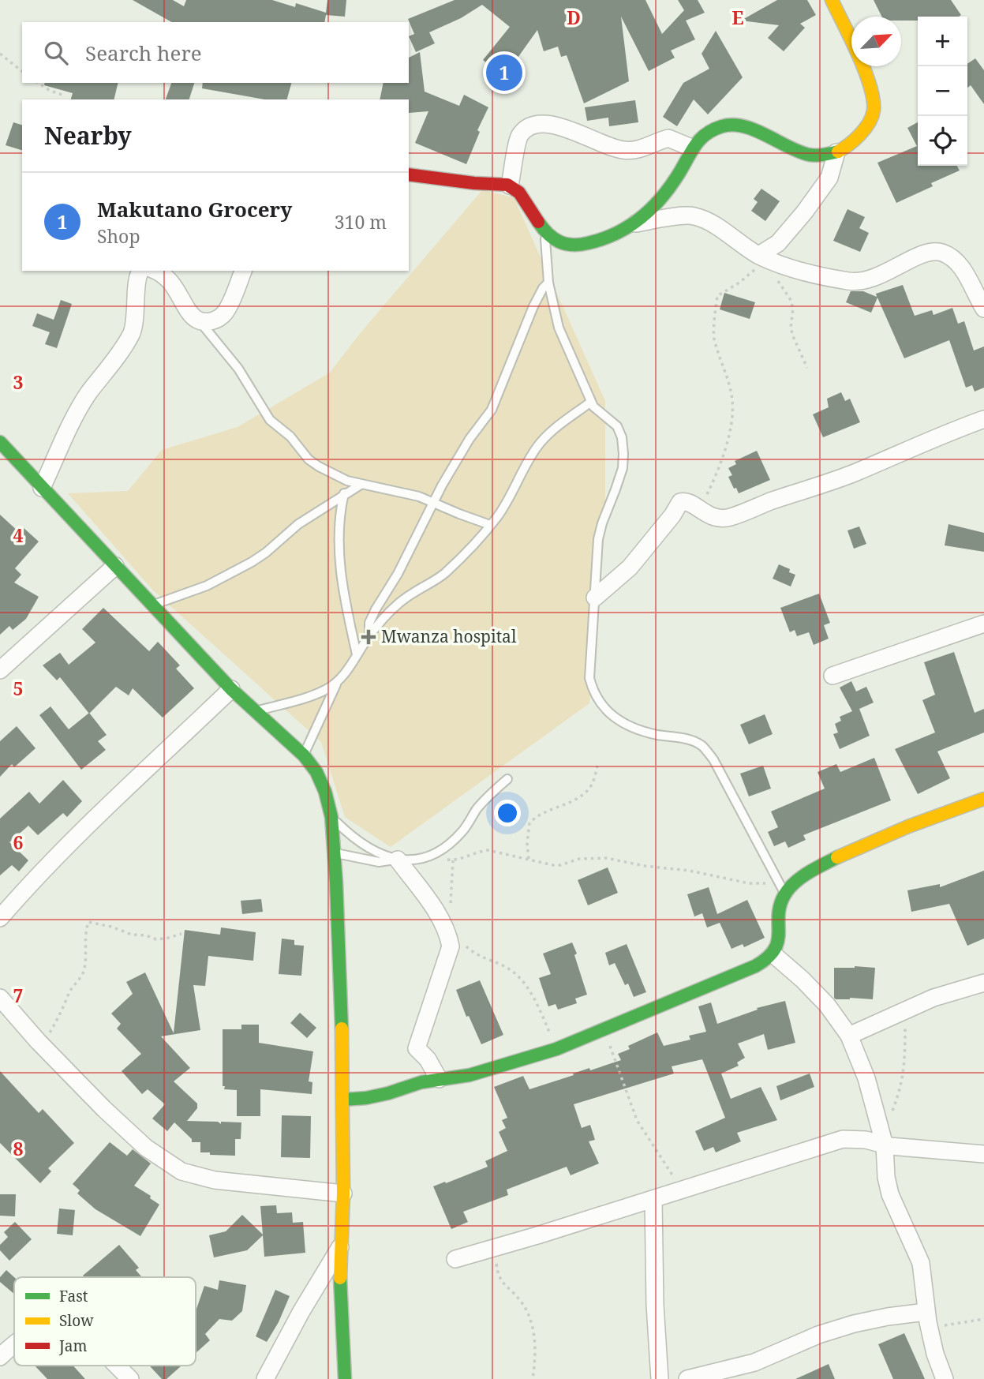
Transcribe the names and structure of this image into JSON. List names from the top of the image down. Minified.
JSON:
{"places":{"health":["Mwanza hospital"]},"legend":["Fast","Slow","Jam"],"north":"top right","page":{"map_buttons":["+","−"],"search":"Search here","pins":"1","heading":"Nearby","list":[{"mark":"1","name":"Makutano Grocery","note":"Shop","value":"310 m"}]},"grid":{"columns":["D","E"],"rows":["3","4","5","6","7","8"]}}
